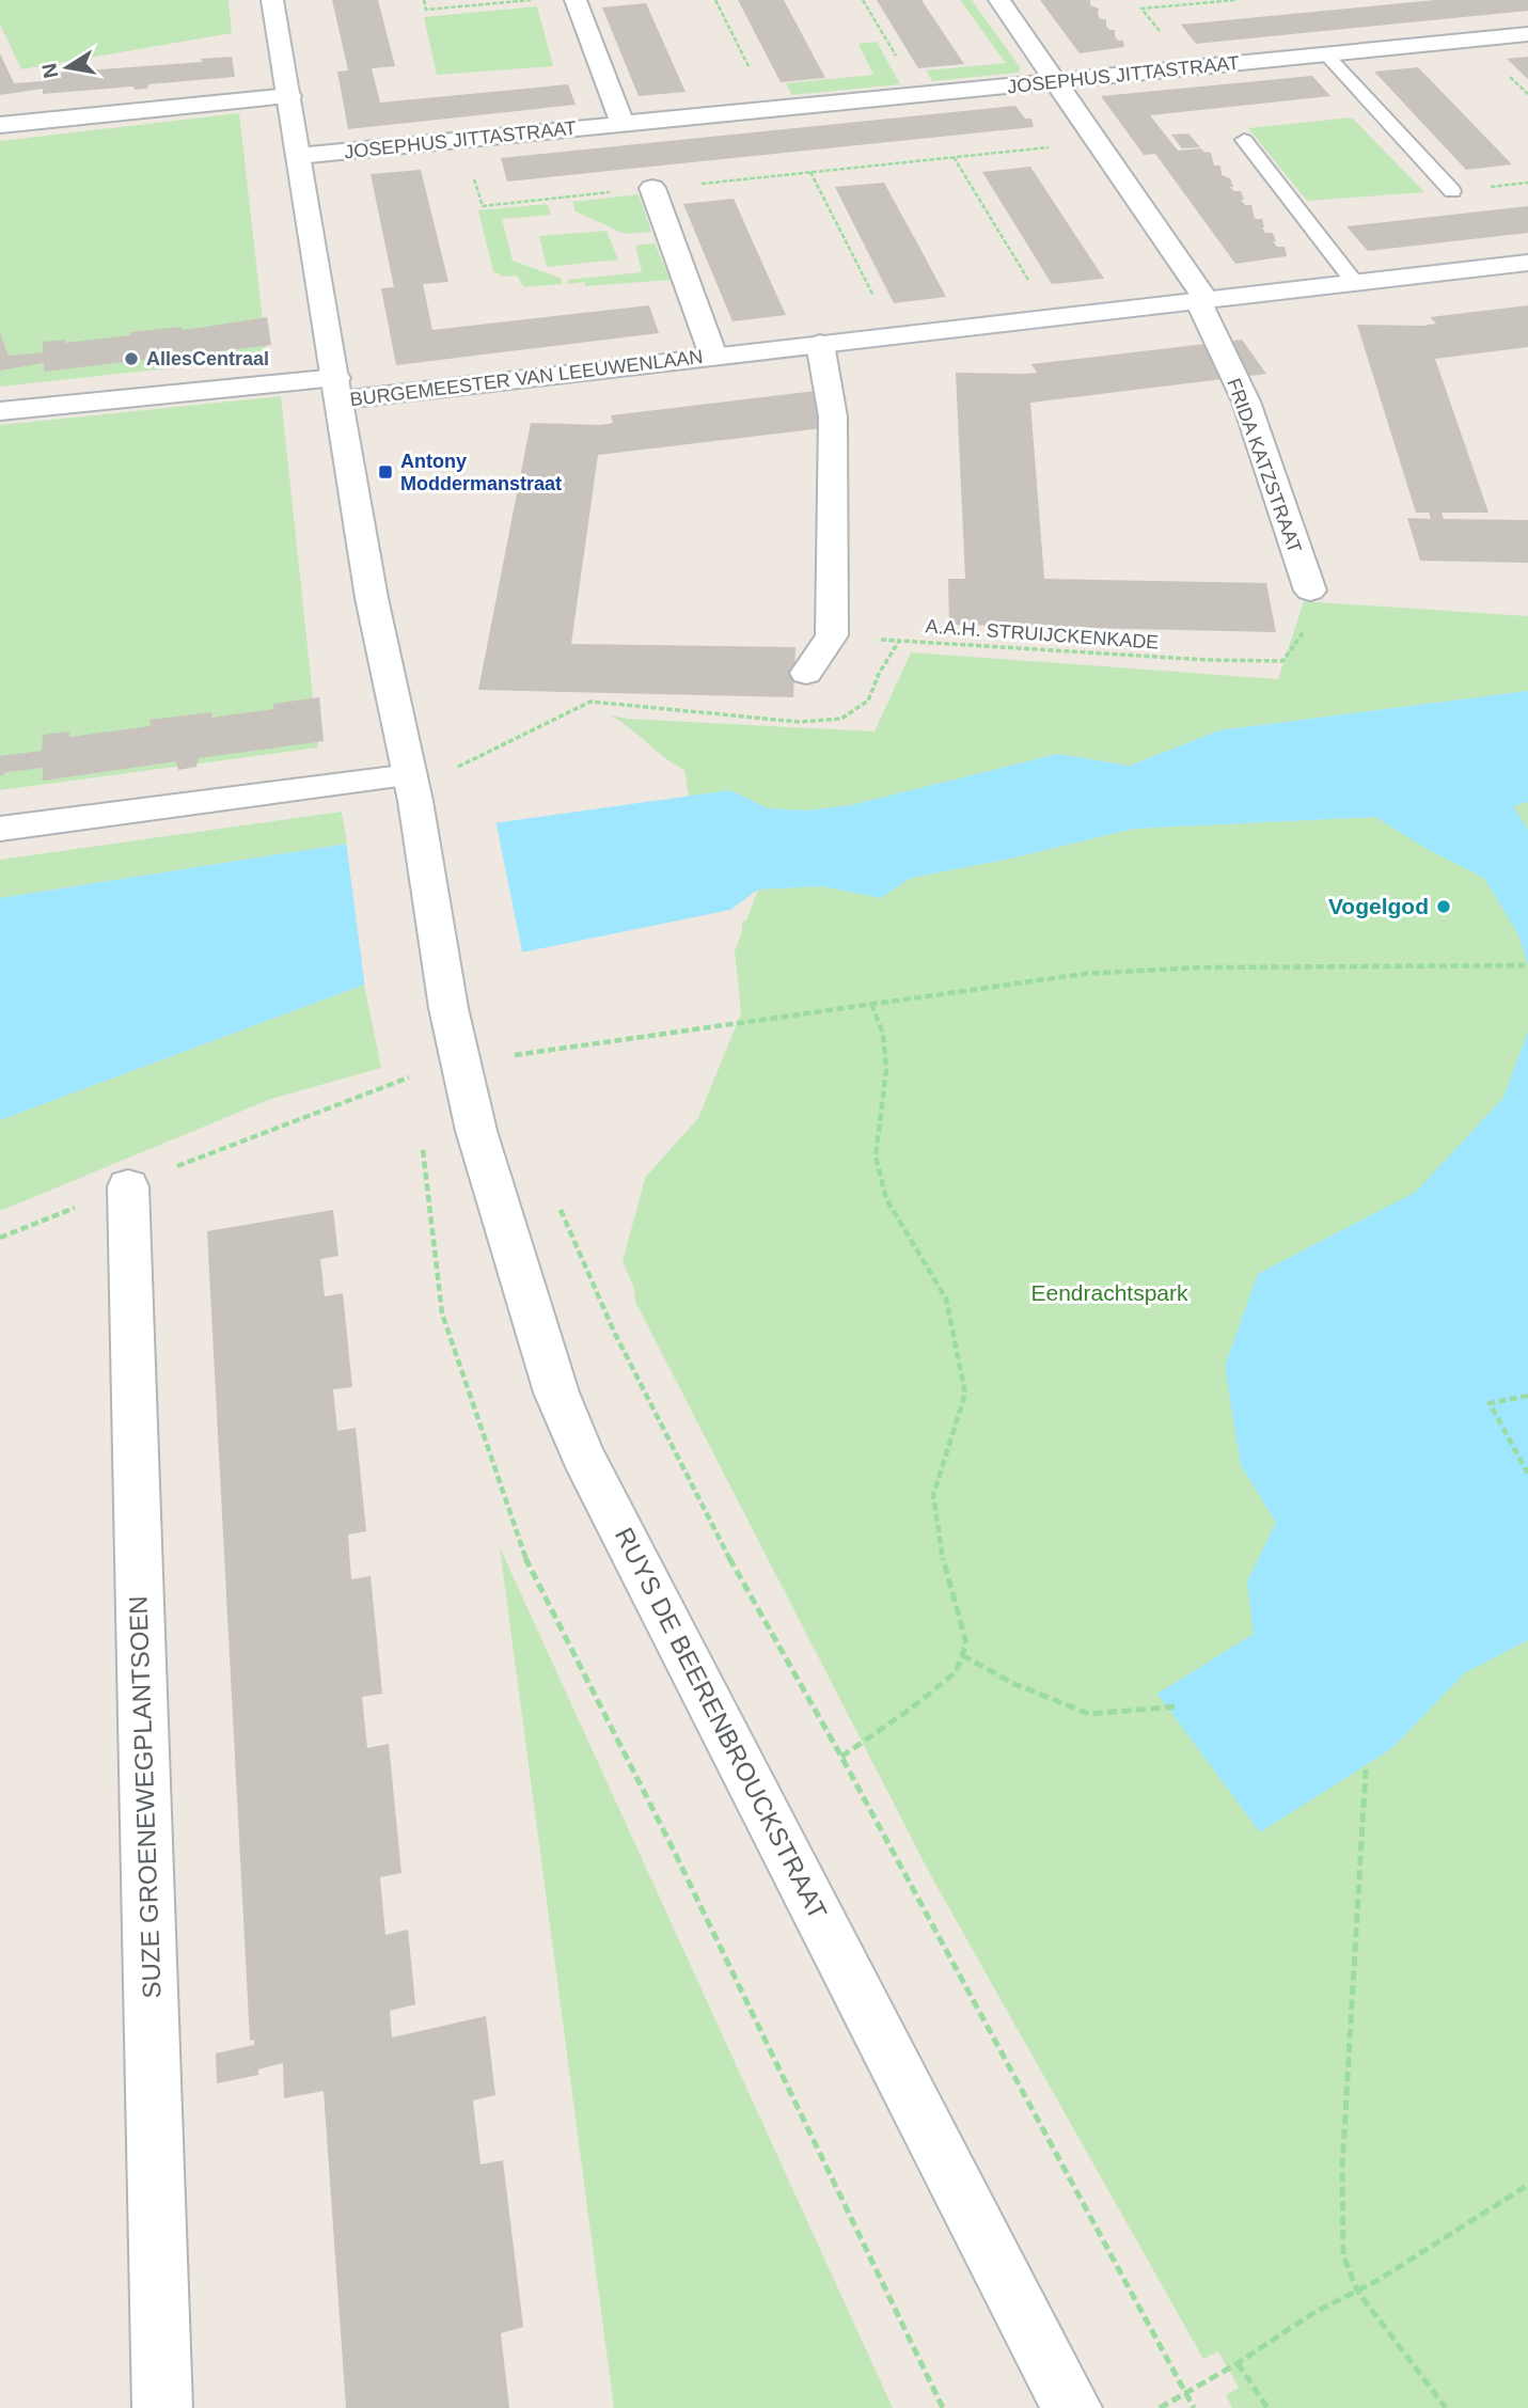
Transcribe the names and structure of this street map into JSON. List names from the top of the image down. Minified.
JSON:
{"streets":{"street":["JOSEPHUS JITTASTRAAT","BURGEMEESTER VAN LEEUWENLAAN","FRIDA KATZSTRAAT","RUYS DE BEERENBROUCKSTRAAT","SUZE GROENEWEGPLANTSOEN"],"path":["A.A.H. STRUIJCKENKADE"]},"crossings":[["JOSEPHUS JITTASTRAAT","FRIDA KATZSTRAAT"],["BURGEMEESTER VAN LEEUWENLAAN","FRIDA KATZSTRAAT"]],"parks":["Eendrachtspark"],"places":{"other":["AllesCentraal","Vogelgod"],"transit":["Antony Moddermanstraat"]},"north":"left"}
